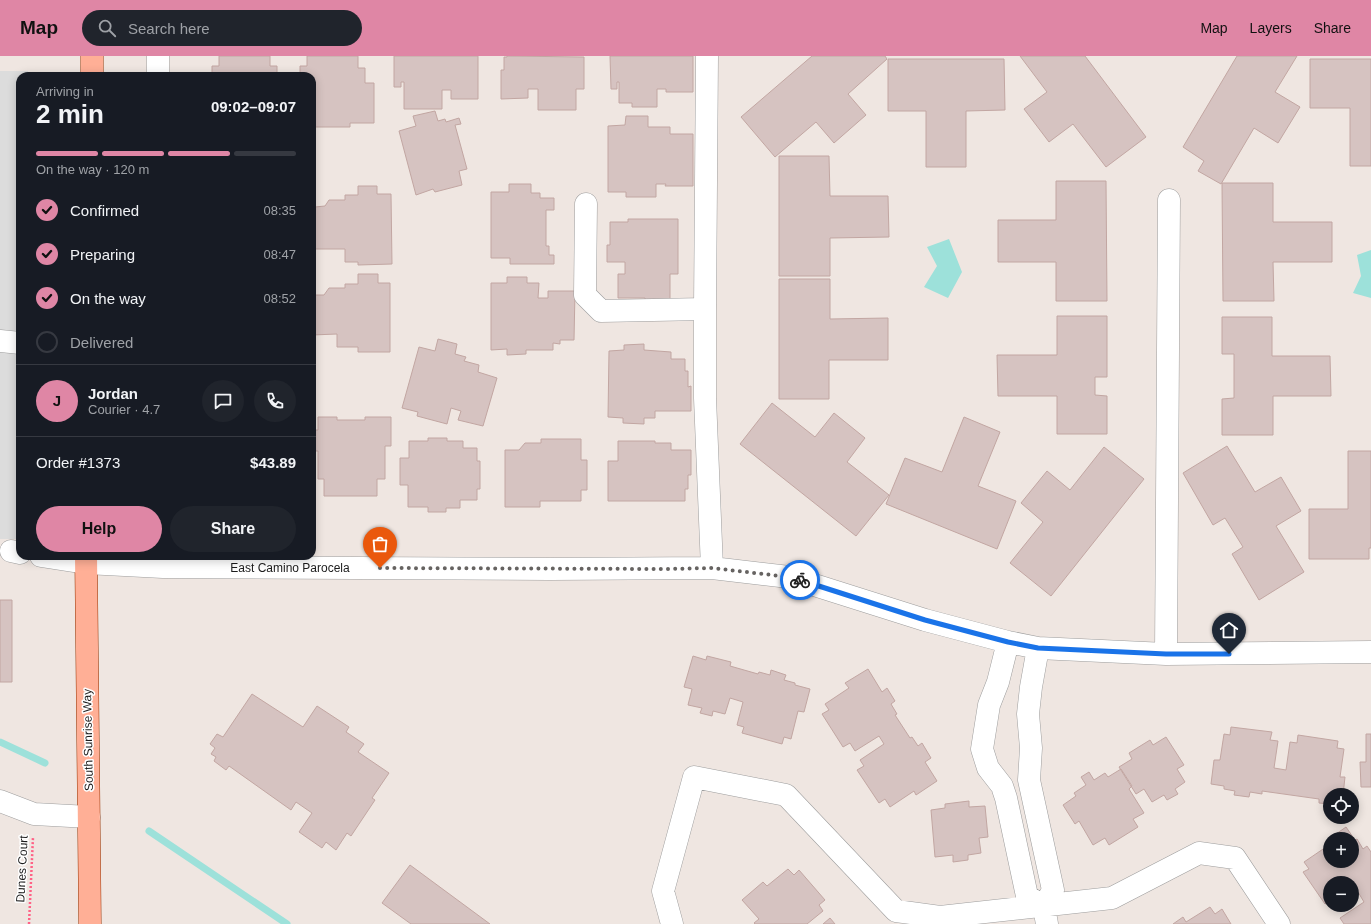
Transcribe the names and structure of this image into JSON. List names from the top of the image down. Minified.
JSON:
{"streets":{"main road":["South Sunrise Way"],"street":["East Camino Parocela"],"path":["Dunes Court"]},"crossings":[["East Camino Parocela","South Sunrise Way"]],"page":{"header":"Map","search":"Search here","nav":["Map","Layers","Share"],"heading":["2 min","Arriving in","09:02–09:07"],"panel":["Jordan","Courier · 4.7","Order #1373","$43.89"],"bar":"On the way · 120 m","list":[["Confirmed","08:35"],["Preparing","08:47"],["On the way","08:52"],"Delivered"],"round":"J","buttons":["Help","Share"],"map_buttons":["+","−"]}}
